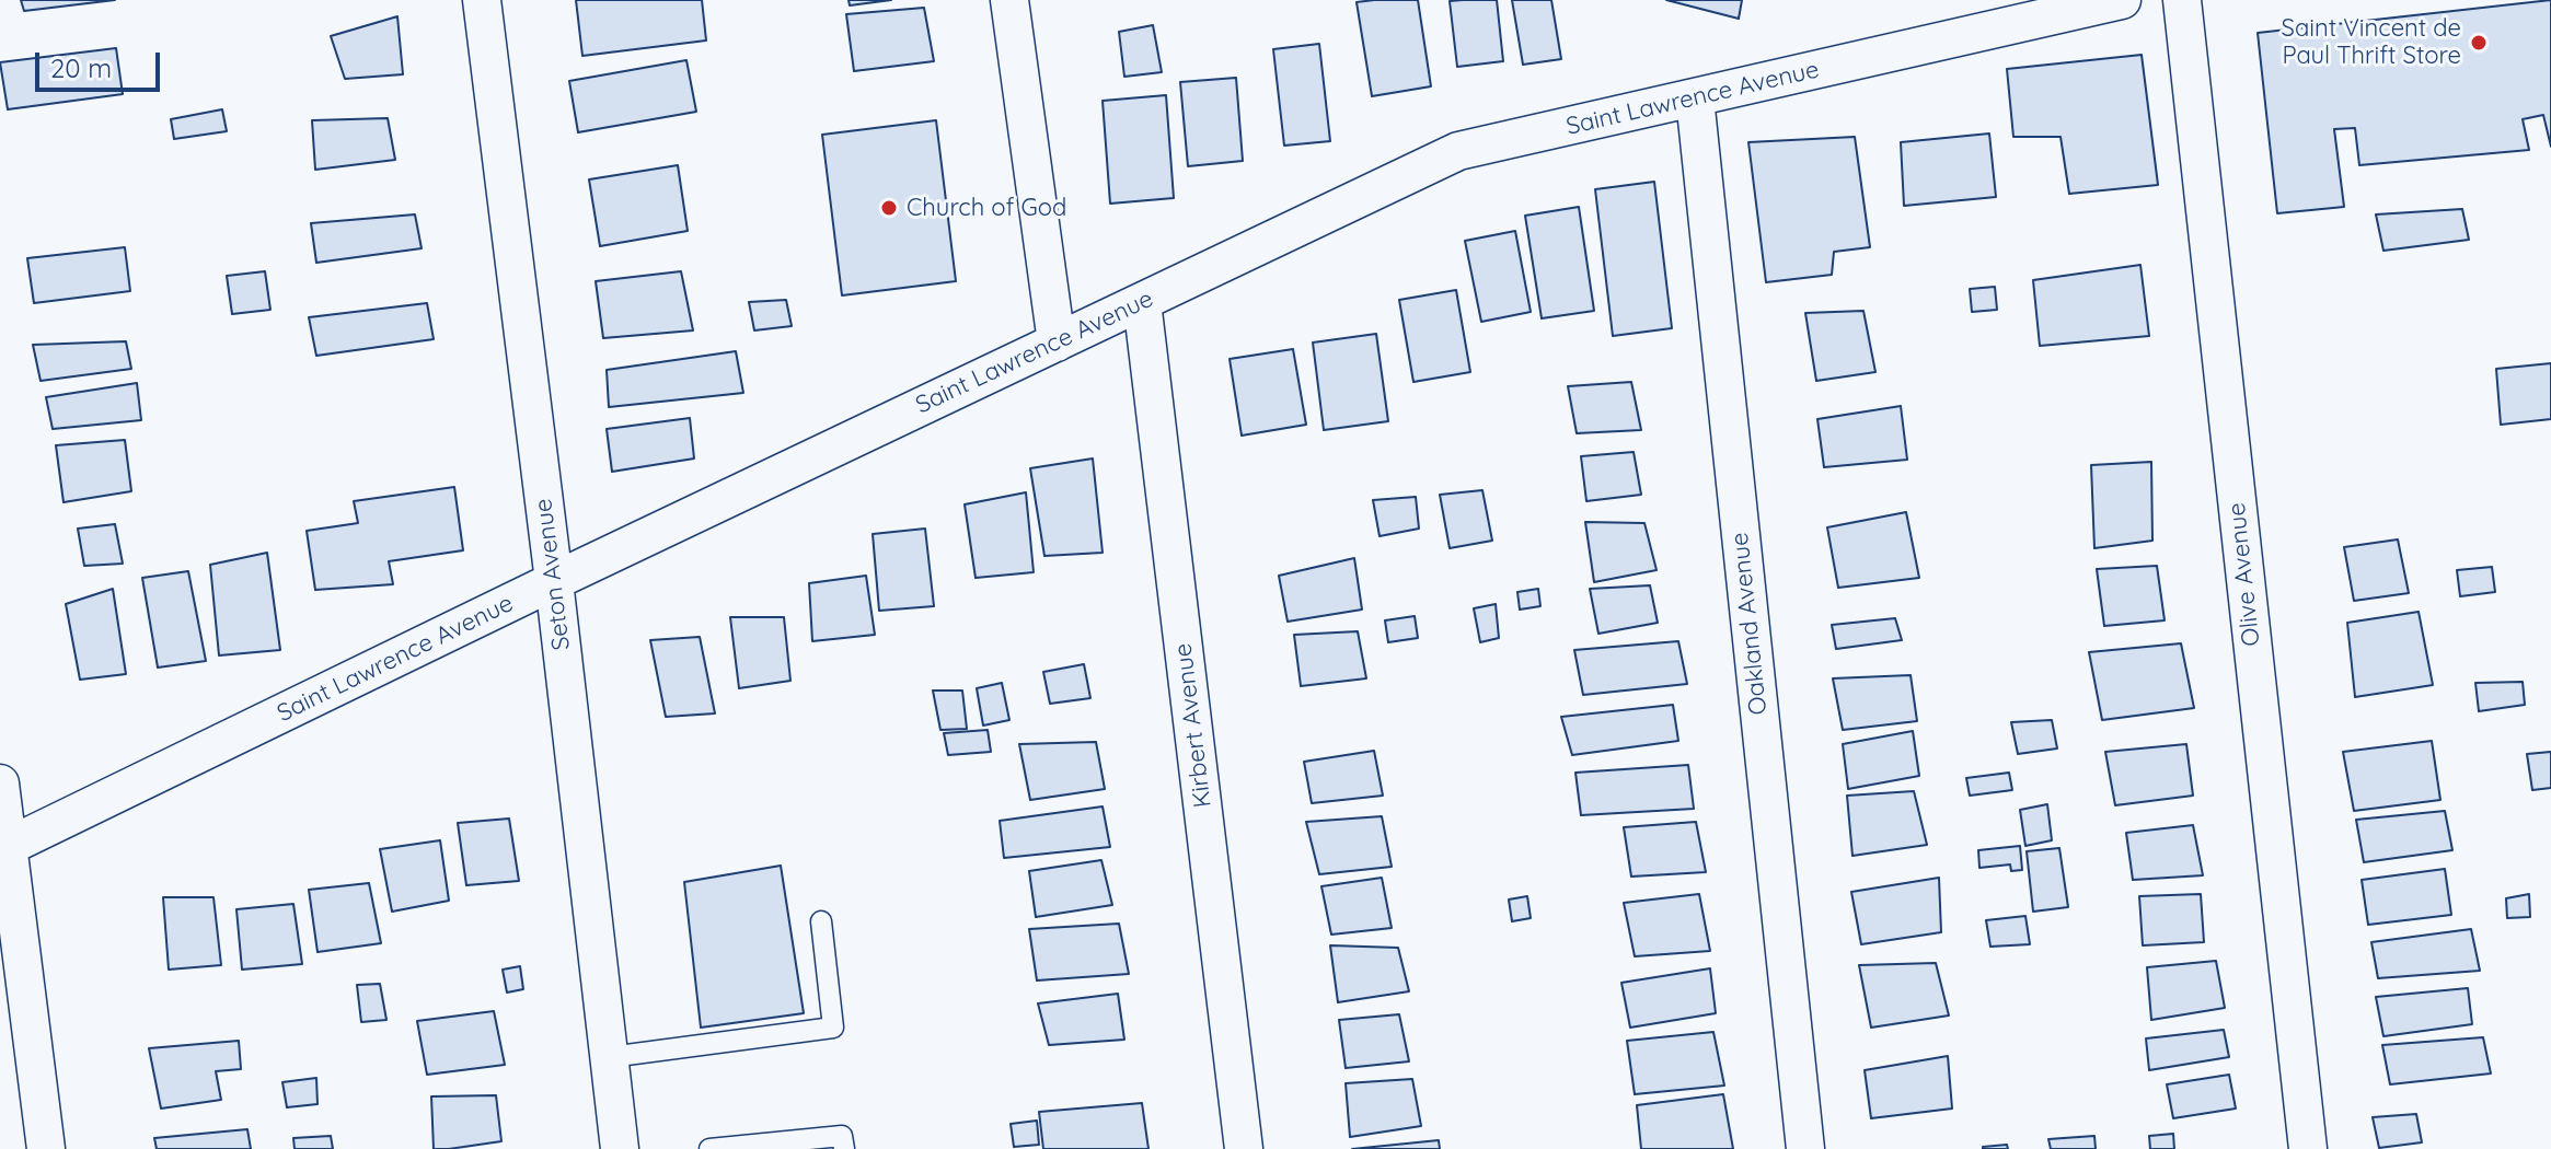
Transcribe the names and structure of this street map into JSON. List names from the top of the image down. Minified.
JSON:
{"streets":{"street":["Saint Lawrence Avenue","Seton Avenue","Olive Avenue","Oakland Avenue","Kirbert Avenue"]},"crossings":[["Saint Lawrence Avenue","Seton Avenue"],["Saint Lawrence Avenue","Oakland Avenue"],["Saint Lawrence Avenue","Kirbert Avenue"]],"places":["Saint Vincent de Paul Thrift Store","Church of God"],"scale_bar":"20 m"}
